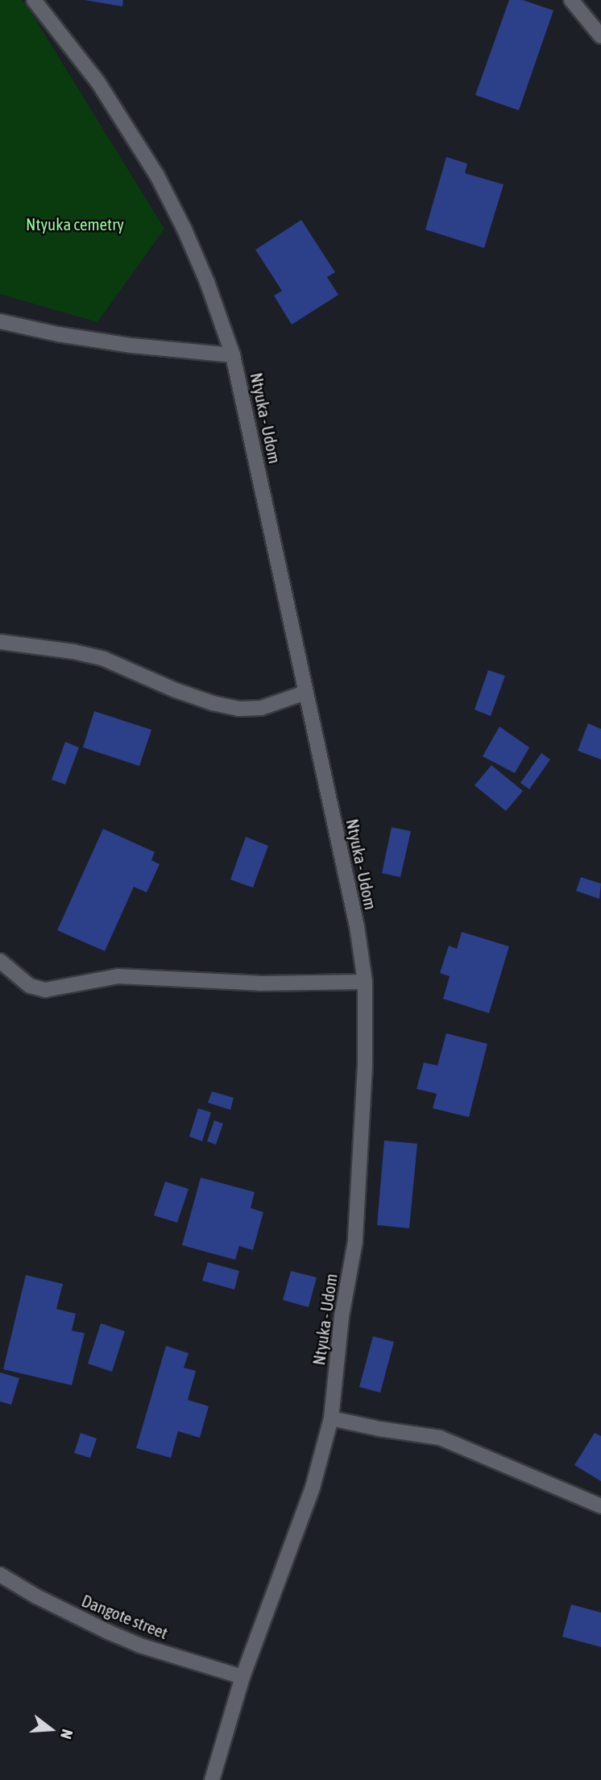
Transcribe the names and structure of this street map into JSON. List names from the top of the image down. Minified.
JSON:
{"streets":{"street":["Ntyuka - Udom","Dangote street"]},"crossings":[["Ntyuka - Udom","Dangote street"]],"parks":["Ntyuka cemetry"],"north":"right"}
